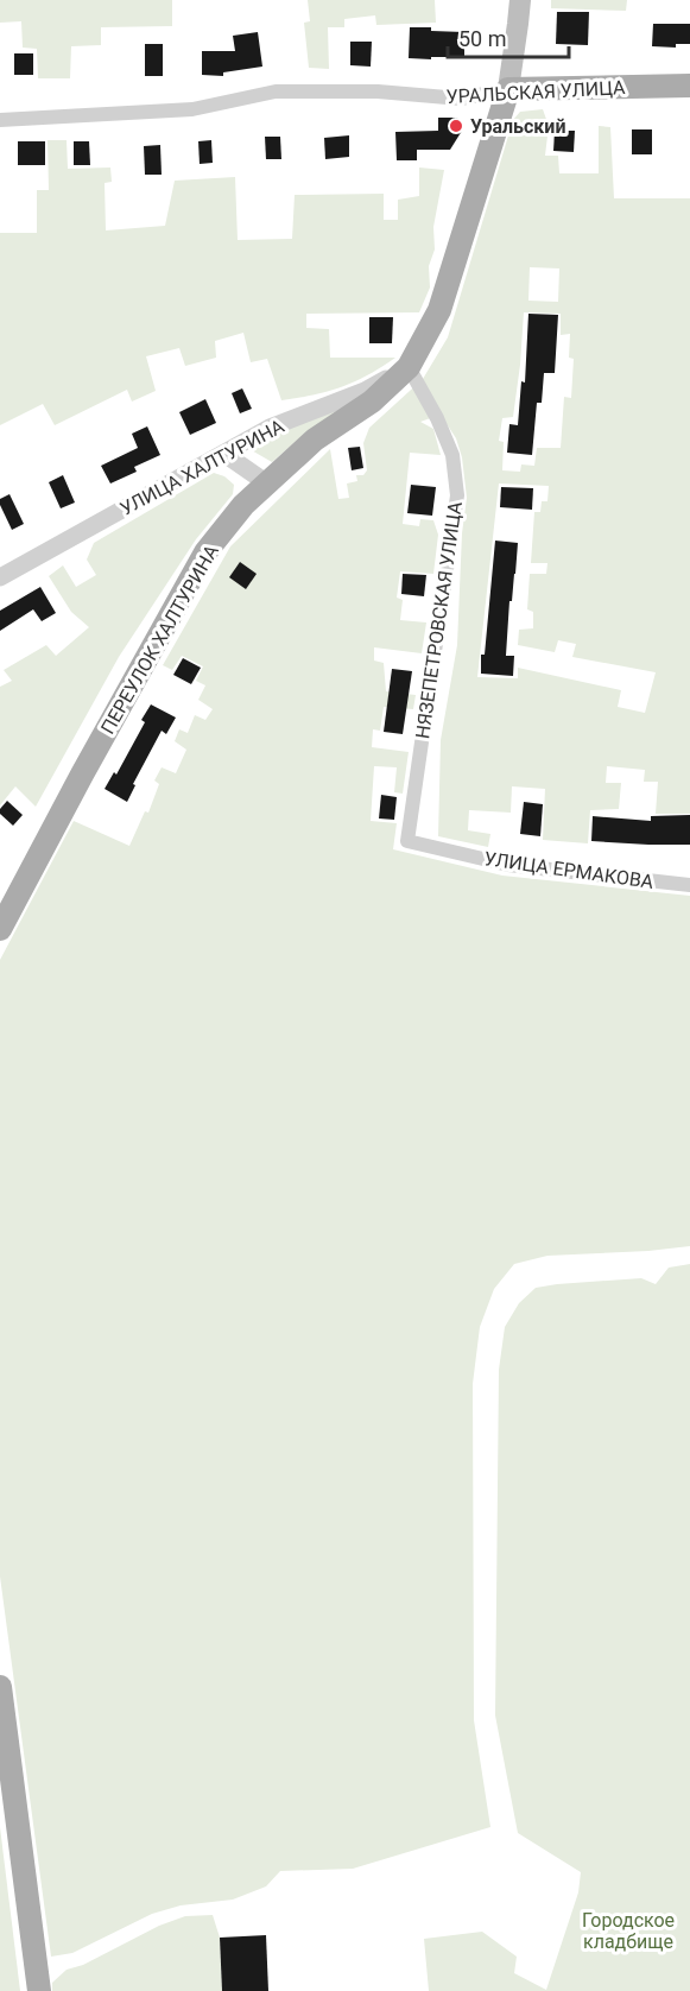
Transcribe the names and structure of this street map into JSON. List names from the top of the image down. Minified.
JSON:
{"streets":{"main road":["УРАЛЬСКАЯ УЛИЦА","ПЕРЕУЛОК ХАЛТУРИНА"],"street":["УЛИЦА ХАЛТУРИНА","НЯЗЕПЕТРОВСКАЯ УЛИЦА","УЛИЦА ЕРМАКОВА"]},"crossings":[["УРАЛЬСКАЯ УЛИЦА","ПЕРЕУЛОК ХАЛТУРИНА"],["УЛИЦА ХАЛТУРИНА","НЯЗЕПЕТРОВСКАЯ УЛИЦА"],["УЛИЦА ХАЛТУРИНА","ПЕРЕУЛОК ХАЛТУРИНА"],["НЯЗЕПЕТРОВСКАЯ УЛИЦА","ПЕРЕУЛОК ХАЛТУРИНА"],["НЯЗЕПЕТРОВСКАЯ УЛИЦА","УЛИЦА ЕРМАКОВА"]],"parks":["Городское кладбище"],"places":["Уральский"],"scale_bar":"50 m"}
